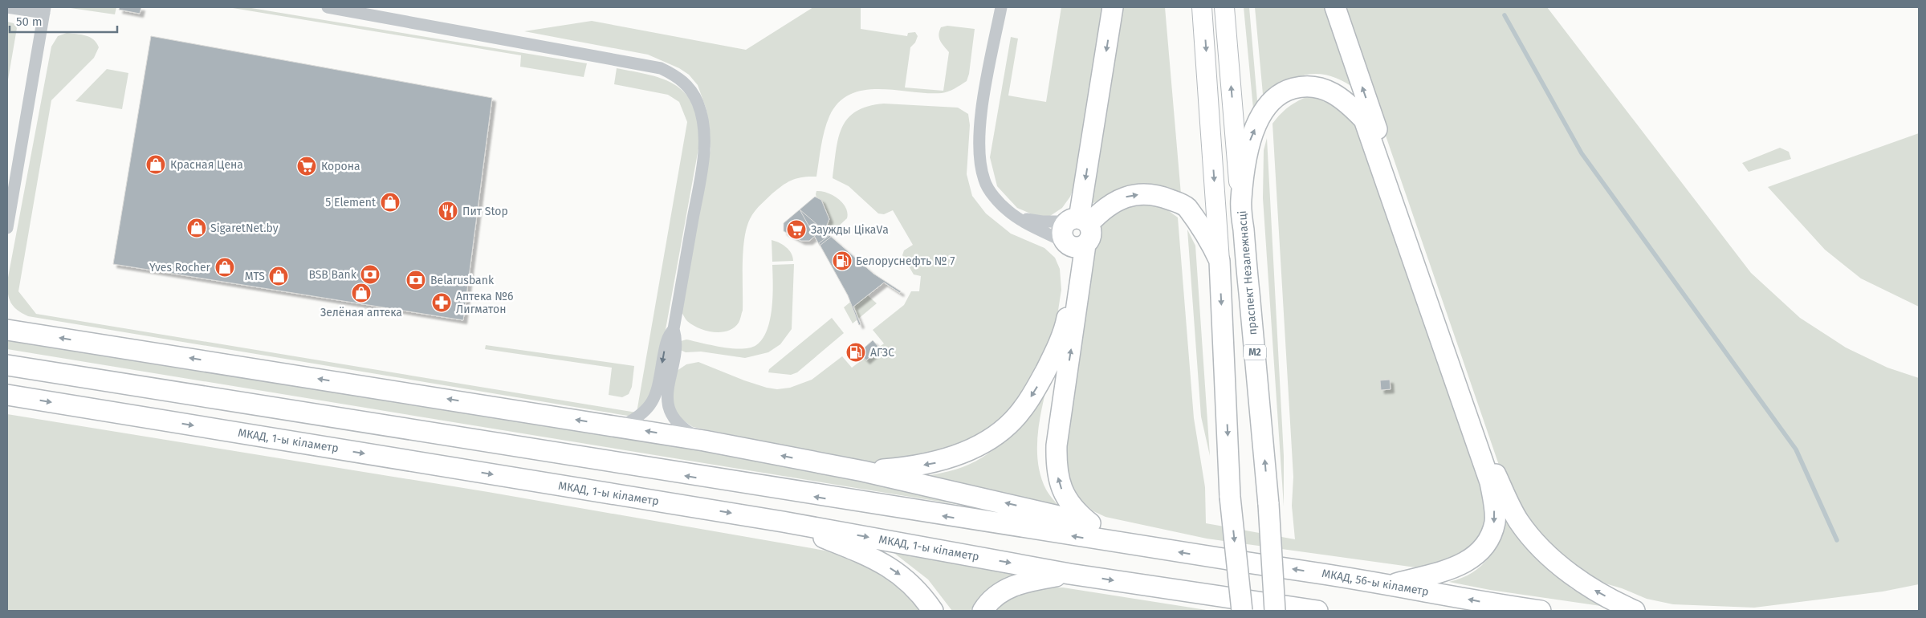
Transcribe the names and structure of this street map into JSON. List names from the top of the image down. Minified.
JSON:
{"streets":{"highway":["праспект Незалежнасці","М2","МКАД, 1-ы кіламетр","МКАД, 56-ы кіламетр"]},"one_way":["МКАД, 56-ы кіламетр"],"places":{"shop":["Красная Цена","5 Element","SigaretNet.by","Yves Rocher","MTS","Зелёная аптека"],"supermarket":["Корона","Заужды ЦікаVа"],"restaurant":["Пит Stop"],"fuel station":["Белоруснефть № 7","АГЗС"],"bank":["BSB Bank","Belarusbank"],"pharmacy":["Аптека №6 Лигматон"]},"scale_bar":"50 m"}
